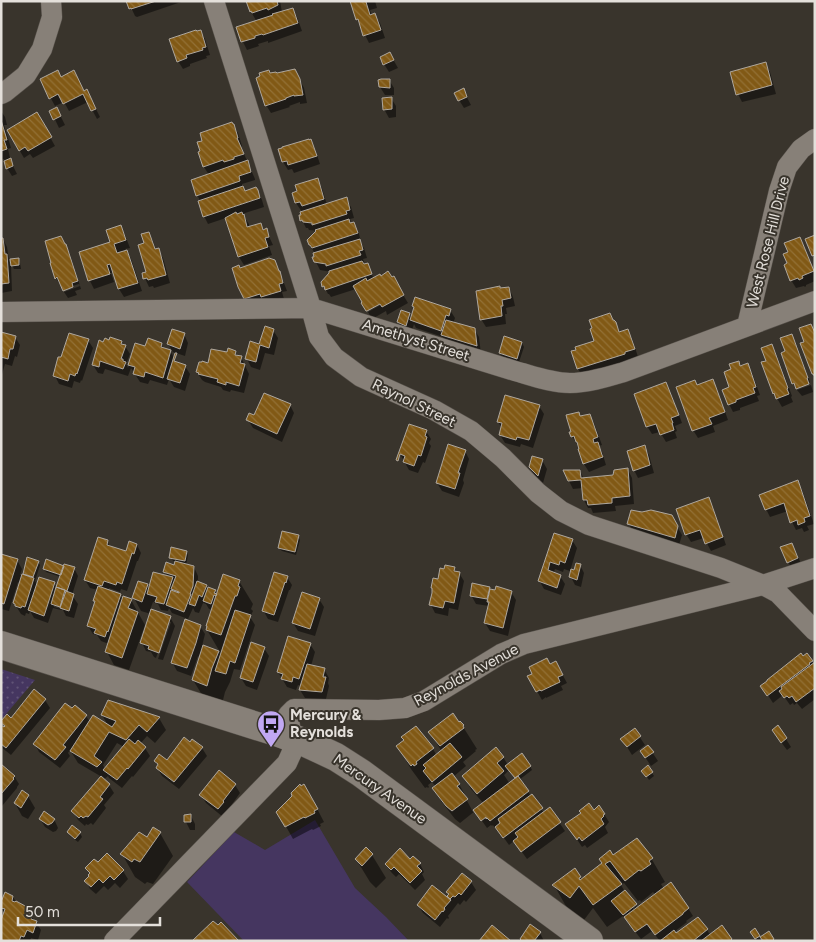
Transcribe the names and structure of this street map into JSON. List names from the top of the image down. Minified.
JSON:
{"streets":{"street":["West Rose Hill Drive","Amethyst Street","Raynol Street","Reynolds Avenue","Mercury Avenue"]},"crossings":[["West Rose Hill Drive","Amethyst Street"],["Amethyst Street","Raynol Street"],["Raynol Street","Reynolds Avenue"],["Reynolds Avenue","Mercury Avenue"]],"places":{"bus stop":["Mercury & Reynolds"]},"scale_bar":"50 m"}
